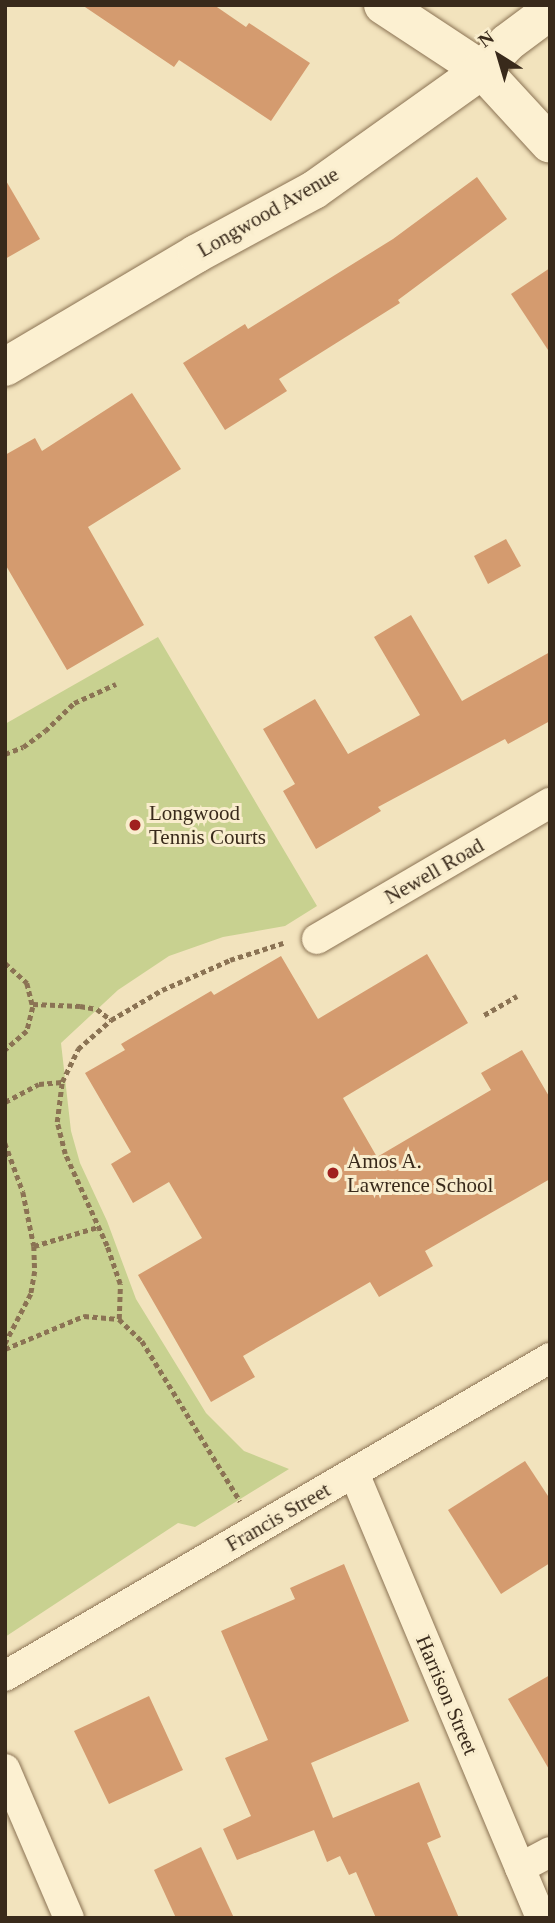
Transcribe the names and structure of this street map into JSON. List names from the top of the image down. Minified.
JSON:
{"streets":{"main road":["Longwood Avenue"],"street":["Newell Road","Francis Street","Harrison Street"]},"crossings":[["Francis Street","Harrison Street"]],"places":["Longwood Tennis Courts","Amos A. Lawrence School"],"north":"top left"}
